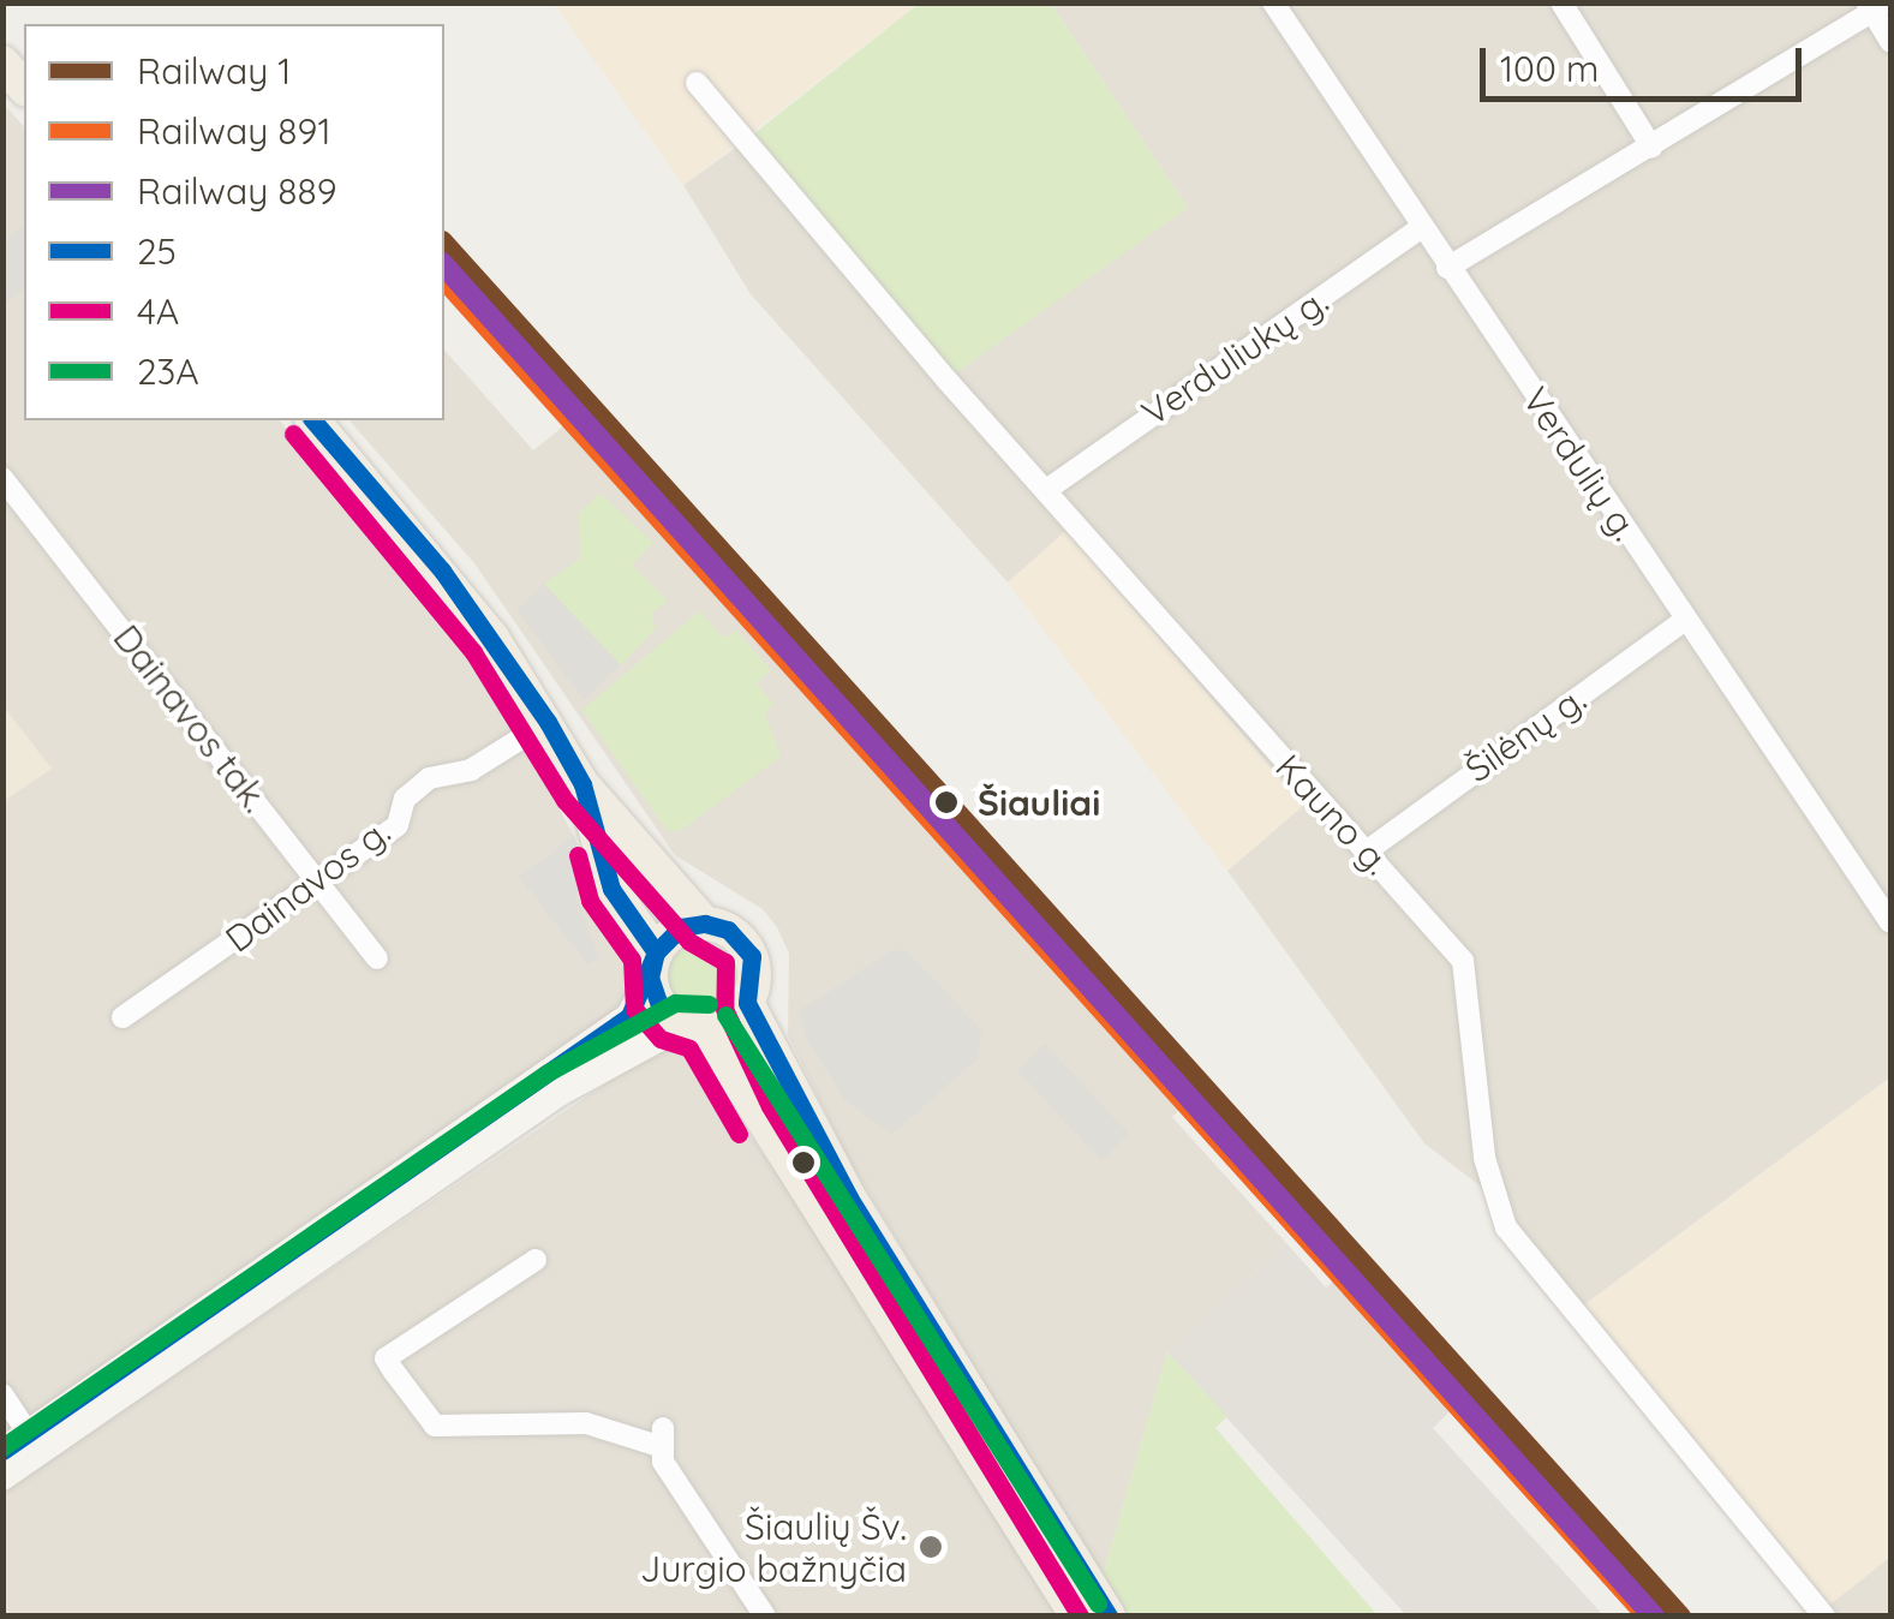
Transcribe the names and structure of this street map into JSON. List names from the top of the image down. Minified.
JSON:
{"streets":{"street":["Verduliukų g.","Verdulių g.","Dainavos tak.","Šilėnų g.","Kauno g.","Dainavos g."]},"crossings":[["Verduliukų g.","Verdulių g."],["Verduliukų g.","Kauno g."],["Verdulių g.","Šilėnų g."],["Dainavos tak.","Dainavos g."],["Šilėnų g.","Kauno g."]],"places":["Šiauliai","Šiaulių Šv. Jurgio bažnyčia"],"lines":["rail line 1","rail line 889","rail line 891","transit line 25","transit line 4A","transit line 23A"],"legend":["Railway 1","Railway 891","Railway 889","25","4A","23A"],"scale_bar":"100 m"}
